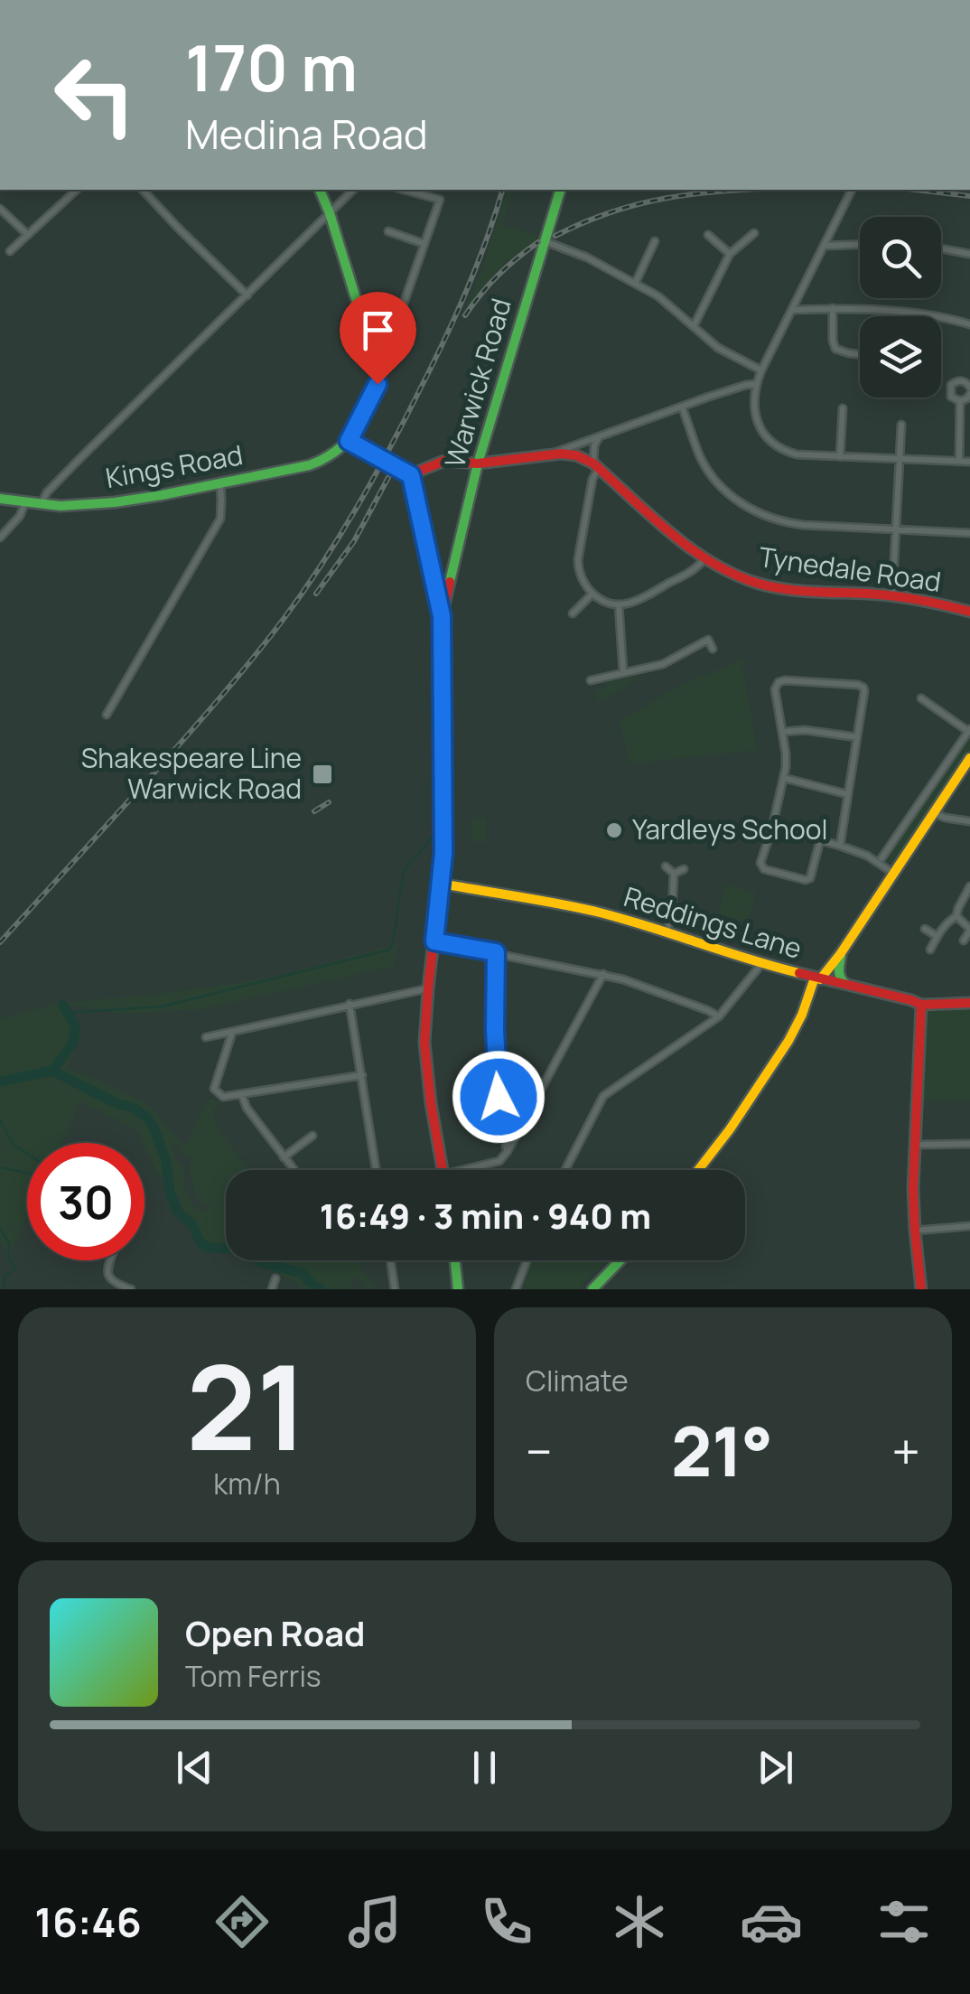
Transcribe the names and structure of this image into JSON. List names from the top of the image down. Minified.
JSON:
{"streets":{"main road":["Warwick Road","Kings Road","Tynedale Road","Reddings Lane"]},"crossings":[["Warwick Road","Reddings Lane"]],"places":{"transit":["Shakespeare Line Warwick Road"],"other":["Yardleys School"]},"page":{"turn":["170 m","Medina Road"],"limit":"30","trip":"16:49 · 3 min · 940 m","tile":[["21","km/h"],"Climate"],"heat":["−","21°","+"],"song":["Open Road","Tom Ferris"],"tabs":"16:46"}}
